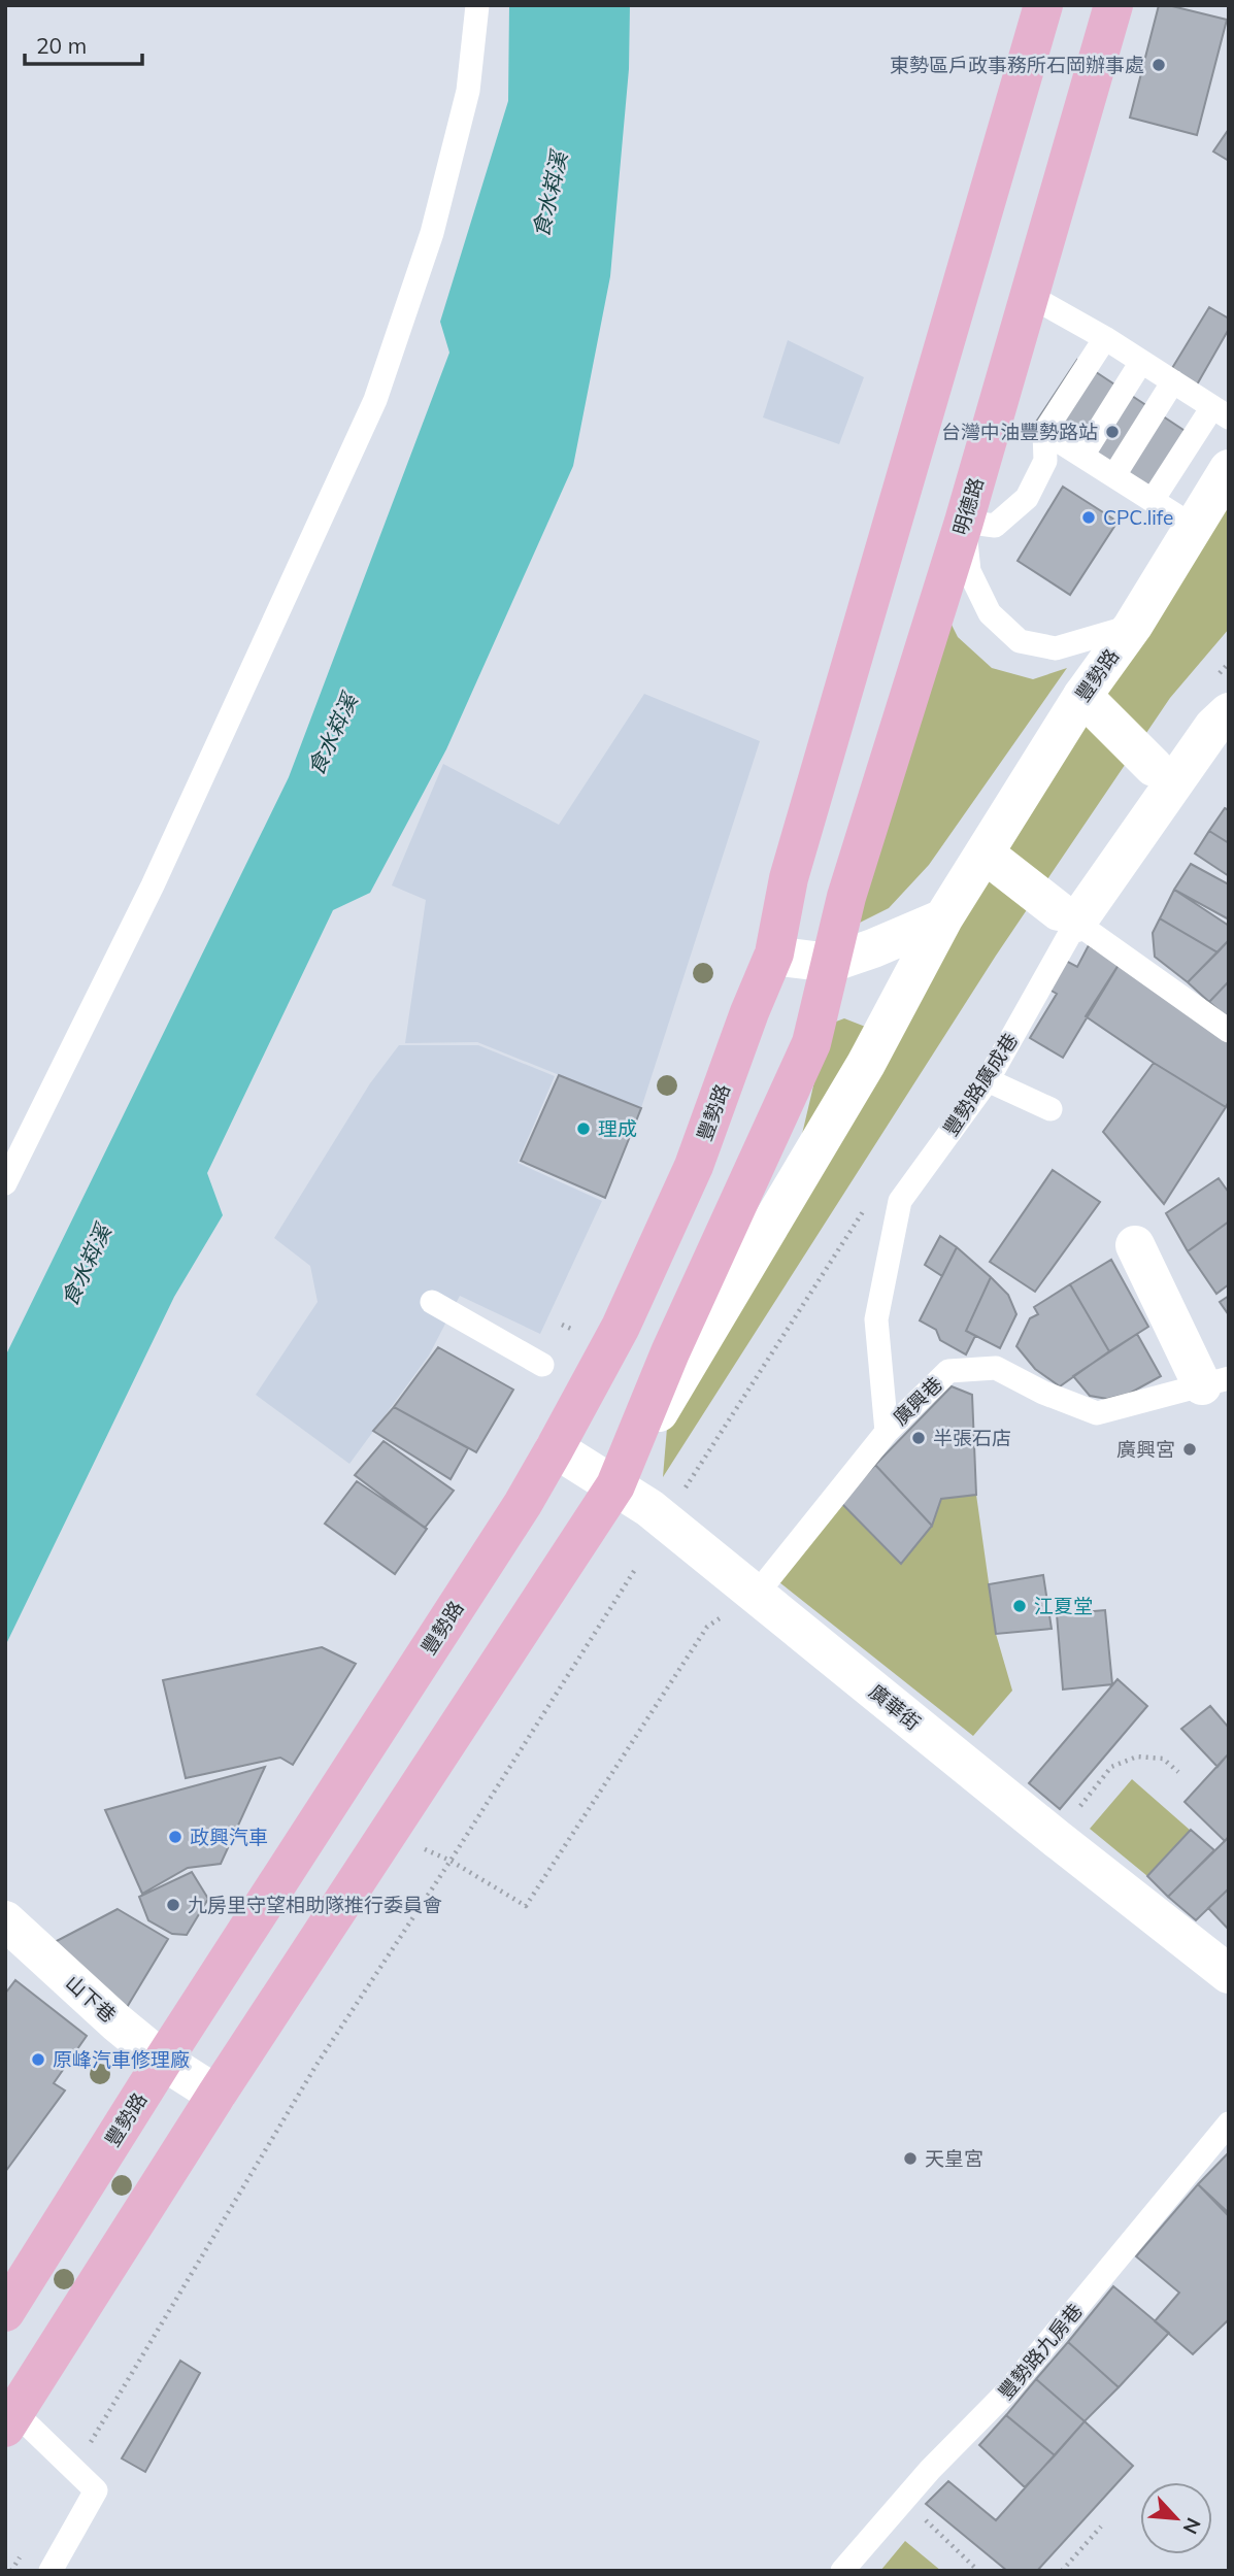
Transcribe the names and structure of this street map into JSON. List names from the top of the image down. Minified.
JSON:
{"streets":{"main road":["明德路","豐勢路"],"street":["廣華街","山下巷"],"lane":["豐勢路廣成巷","廣興巷","豐勢路九房巷"]},"crossings":[["明德路","豐勢路"],["豐勢路","廣華街"],["豐勢路","山下巷"],["豐勢路廣成巷","廣興巷"],["廣興巷","廣華街"]],"water":["食水嵙溪"],"places":["東勢區戶政事務所石岡辦事處","台灣中油豐勢路站","CPC.life","理成","半張石店","廣興宮","江夏堂","政興汽車","九房里守望相助隊推行委員會","原峰汽車修理廠","天皇宮"],"scale_bar":"20 m","north":"bottom right"}
